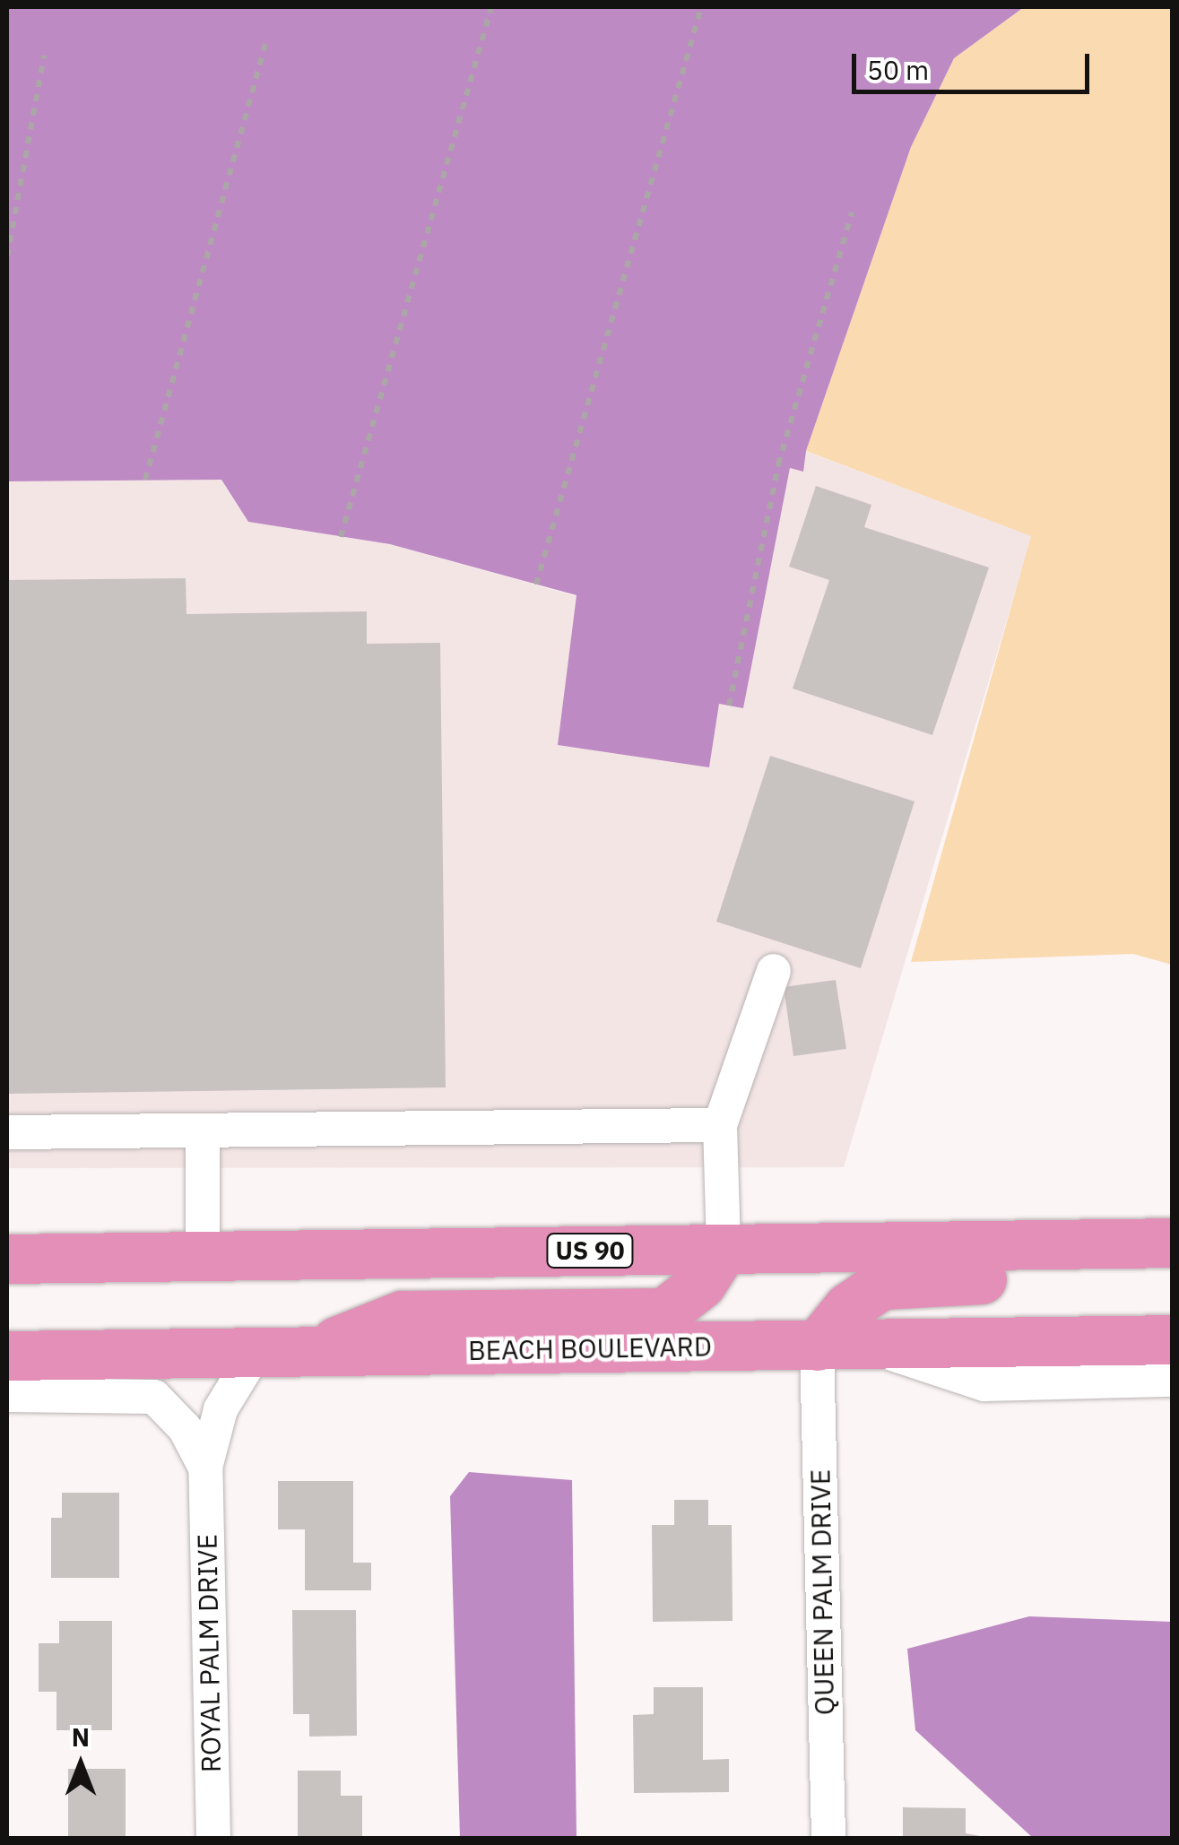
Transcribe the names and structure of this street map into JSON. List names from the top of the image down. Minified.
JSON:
{"streets":{"highway":["US 90","BEACH BOULEVARD"],"street":["QUEEN PALM DRIVE","ROYAL PALM DRIVE"]},"crossings":[["BEACH BOULEVARD","QUEEN PALM DRIVE"],["BEACH BOULEVARD","ROYAL PALM DRIVE"]],"scale_bar":"50 m","north":"top"}
